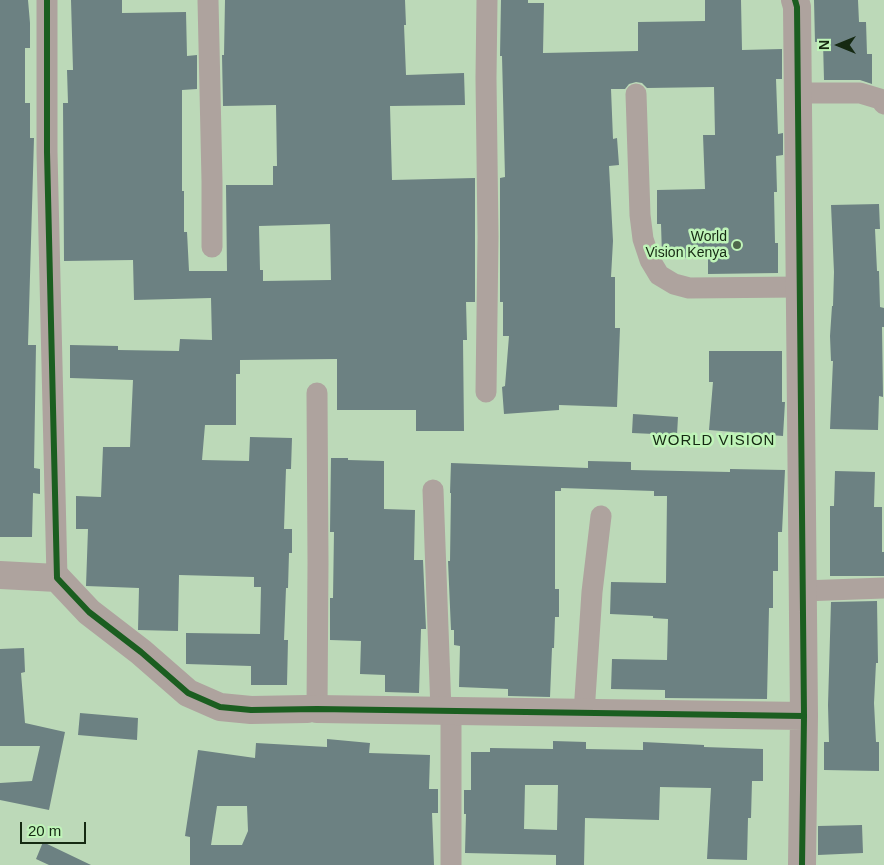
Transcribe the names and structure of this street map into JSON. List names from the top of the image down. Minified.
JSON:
{"districts":["WORLD VISION"],"places":["World Vision Kenya"],"scale_bar":"20 m","north":"left"}
